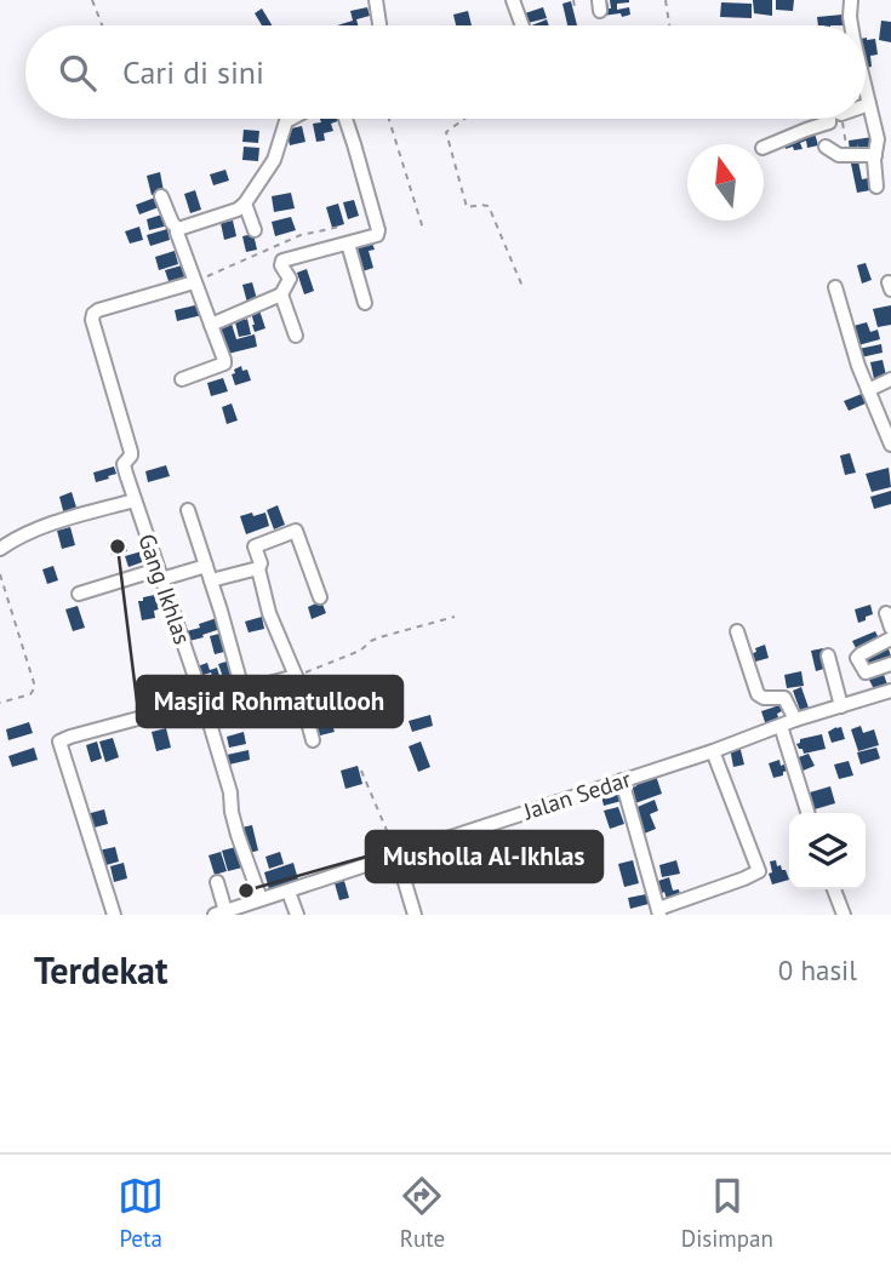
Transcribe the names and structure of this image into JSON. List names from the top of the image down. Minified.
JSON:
{"streets":{"street":["Gang Ikhlas","Jalan Sedar"]},"crossings":[["Gang Ikhlas","Jalan Sedar"]],"places":["Masjid Rohmatullooh","Musholla Al-Ikhlas"],"north":"top","page":{"search":"Cari di sini","heading":["Terdekat","0 hasil"],"nav":["Peta","Rute","Disimpan"]}}
